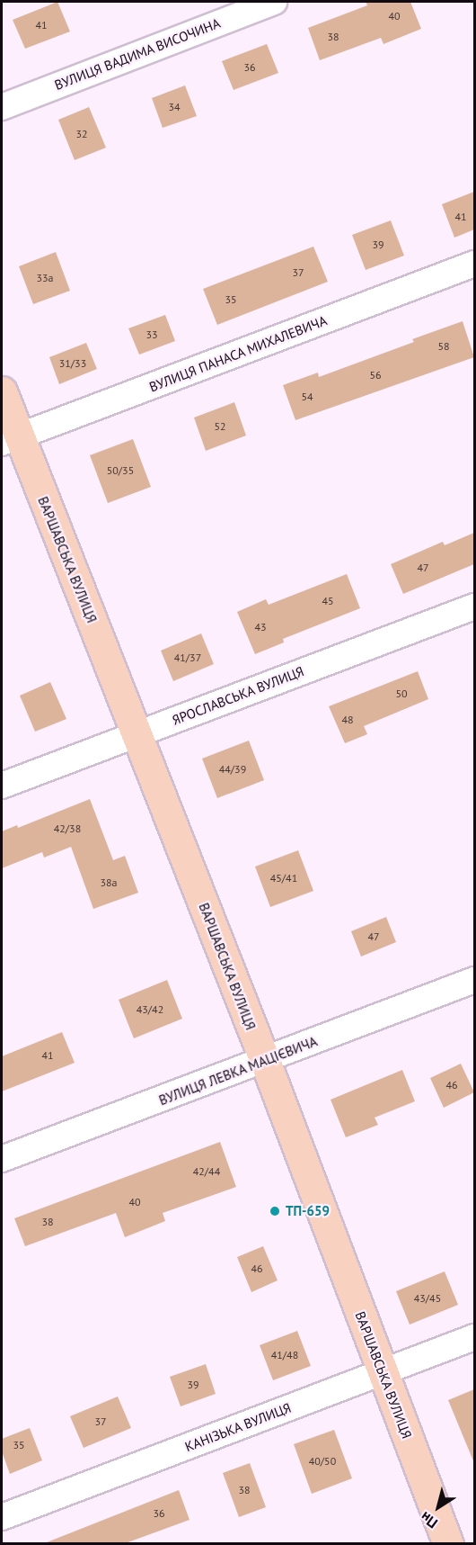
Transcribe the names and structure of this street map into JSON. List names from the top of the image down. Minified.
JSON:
{"streets":{"street":["ВУЛИЦЯ ВАДИМА ВИСОЧИНА","ВУЛИЦЯ ПАНАСА МИХАЛЕВИЧА","ВАРШАВСЬКА ВУЛИЦЯ","ЯРОСЛАВСЬКА ВУЛИЦЯ","ВУЛИЦЯ ЛЕВКА МАЦІЄВИЧА","КАНІЗЬКА ВУЛИЦЯ"]},"crossings":[["ВУЛИЦЯ ПАНАСА МИХАЛЕВИЧА","ВАРШАВСЬКА ВУЛИЦЯ"],["ВАРШАВСЬКА ВУЛИЦЯ","ЯРОСЛАВСЬКА ВУЛИЦЯ"],["ВАРШАВСЬКА ВУЛИЦЯ","ВУЛИЦЯ ЛЕВКА МАЦІЄВИЧА"],["ВАРШАВСЬКА ВУЛИЦЯ","КАНІЗЬКА ВУЛИЦЯ"]],"places":["ТП-659"],"house_numbers":["40","41","38","36","34","32","41","39","37","33а","35","33","58","31/33","56","54","52","50/35","47","45","43","41/37","50","48","44/39","42/38","45/41","38а","47","43/42","41","46","42/44","40","38","46","43/45","41/48","39","37","35","40/50","38","36"],"north":"bottom left"}
